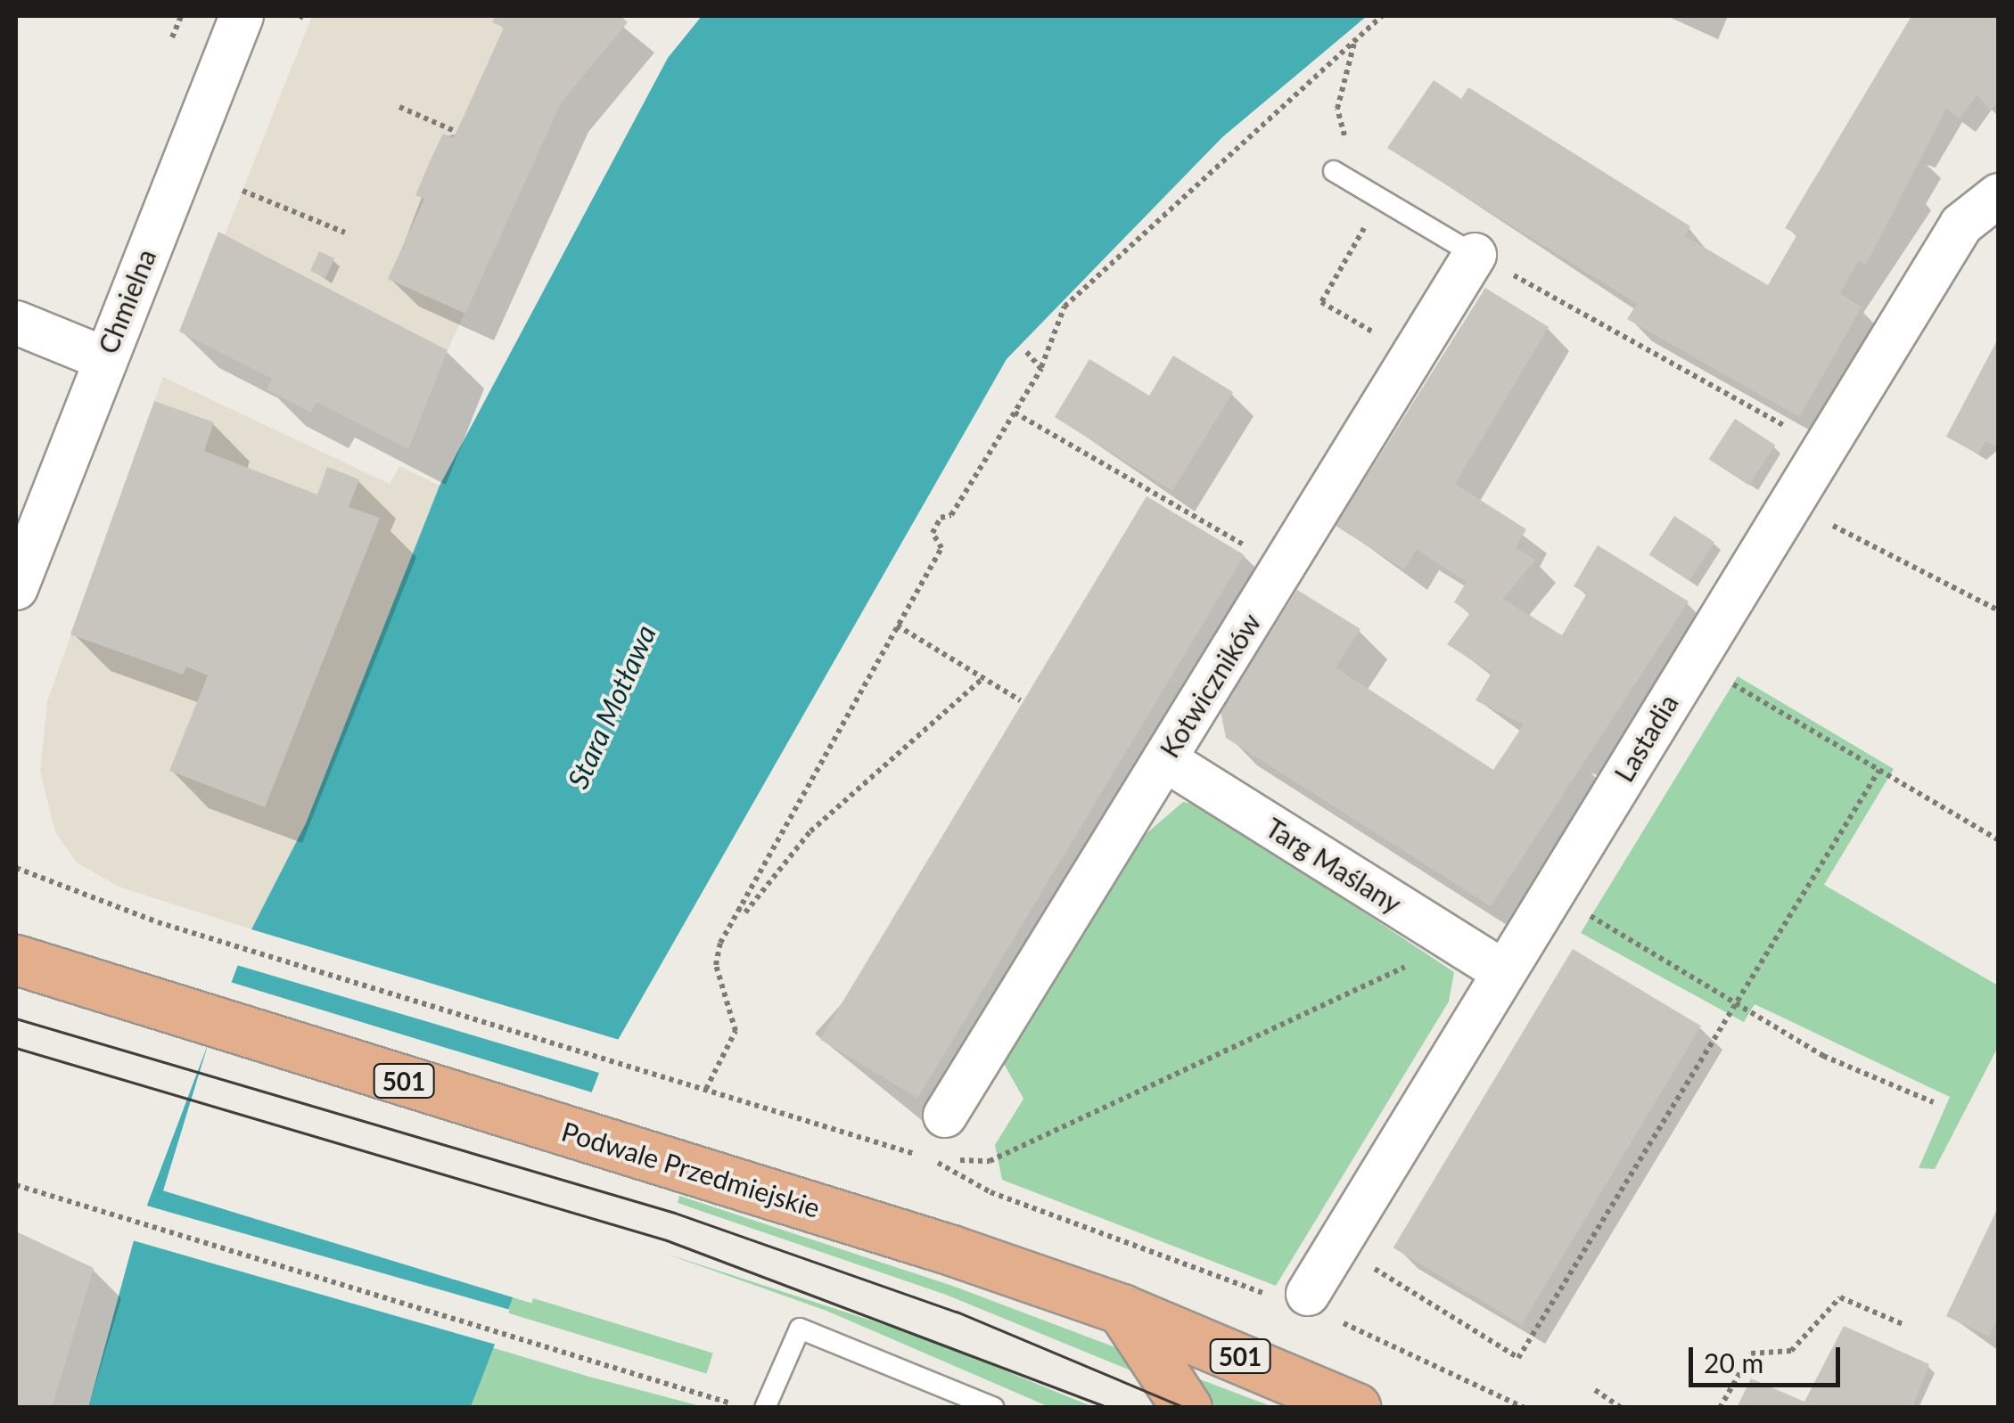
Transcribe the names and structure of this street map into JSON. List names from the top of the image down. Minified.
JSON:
{"streets":{"main road":["501","Podwale Przedmiejskie"],"street":["Chmielna","Kotwiczników","Lastadia","Targ Maślany"]},"crossings":[["Kotwiczników","Targ Maślany"],["Lastadia","Targ Maślany"]],"water":["Stara Motława"],"scale_bar":"20 m"}
